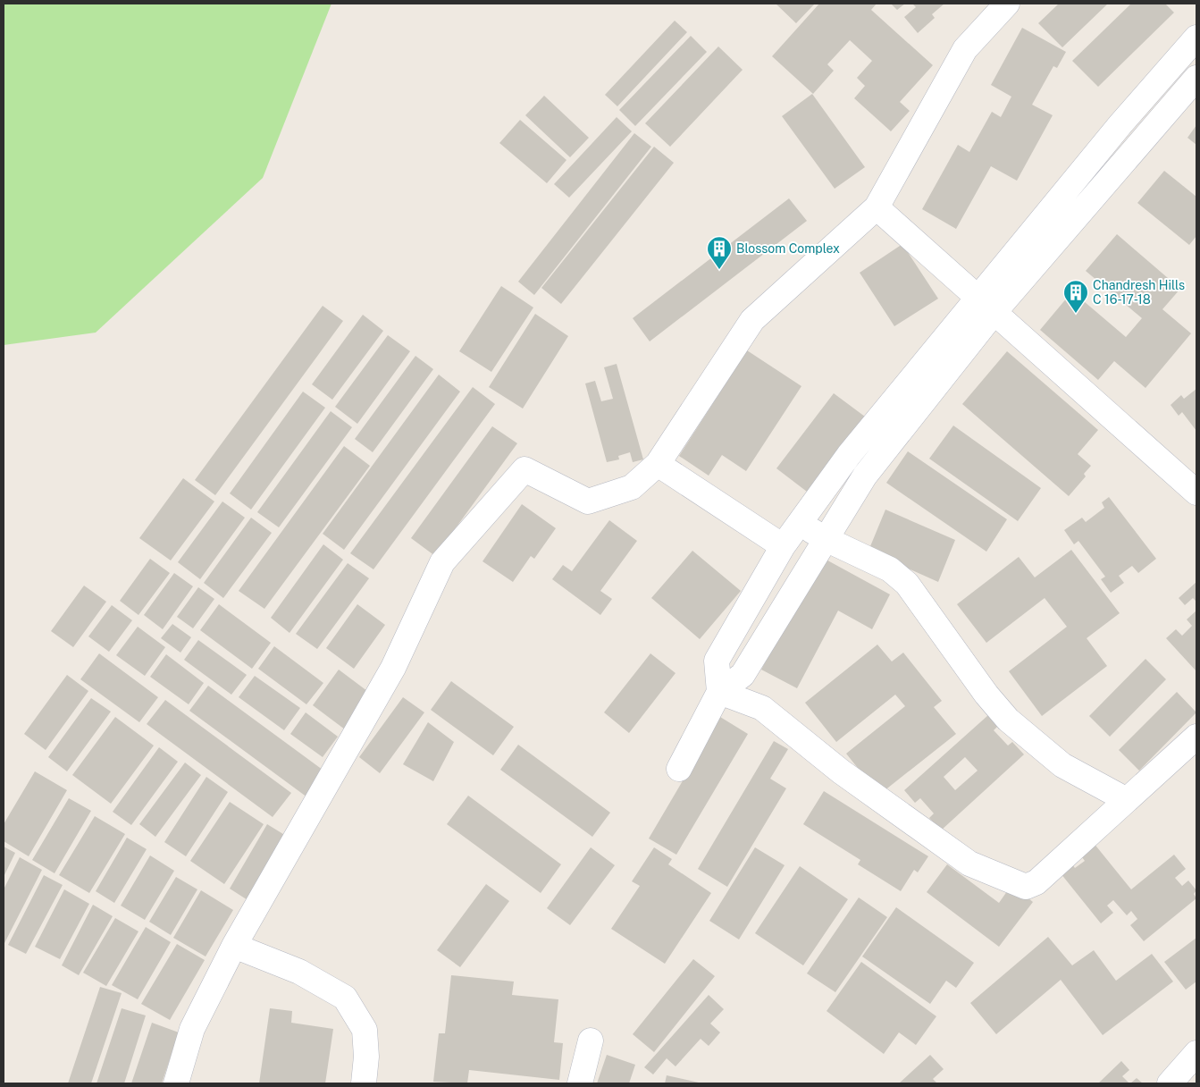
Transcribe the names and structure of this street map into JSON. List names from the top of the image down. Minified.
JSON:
{"places":{"building":["Blossom Complex","Chandresh Hills C 16-17-18"]}}
